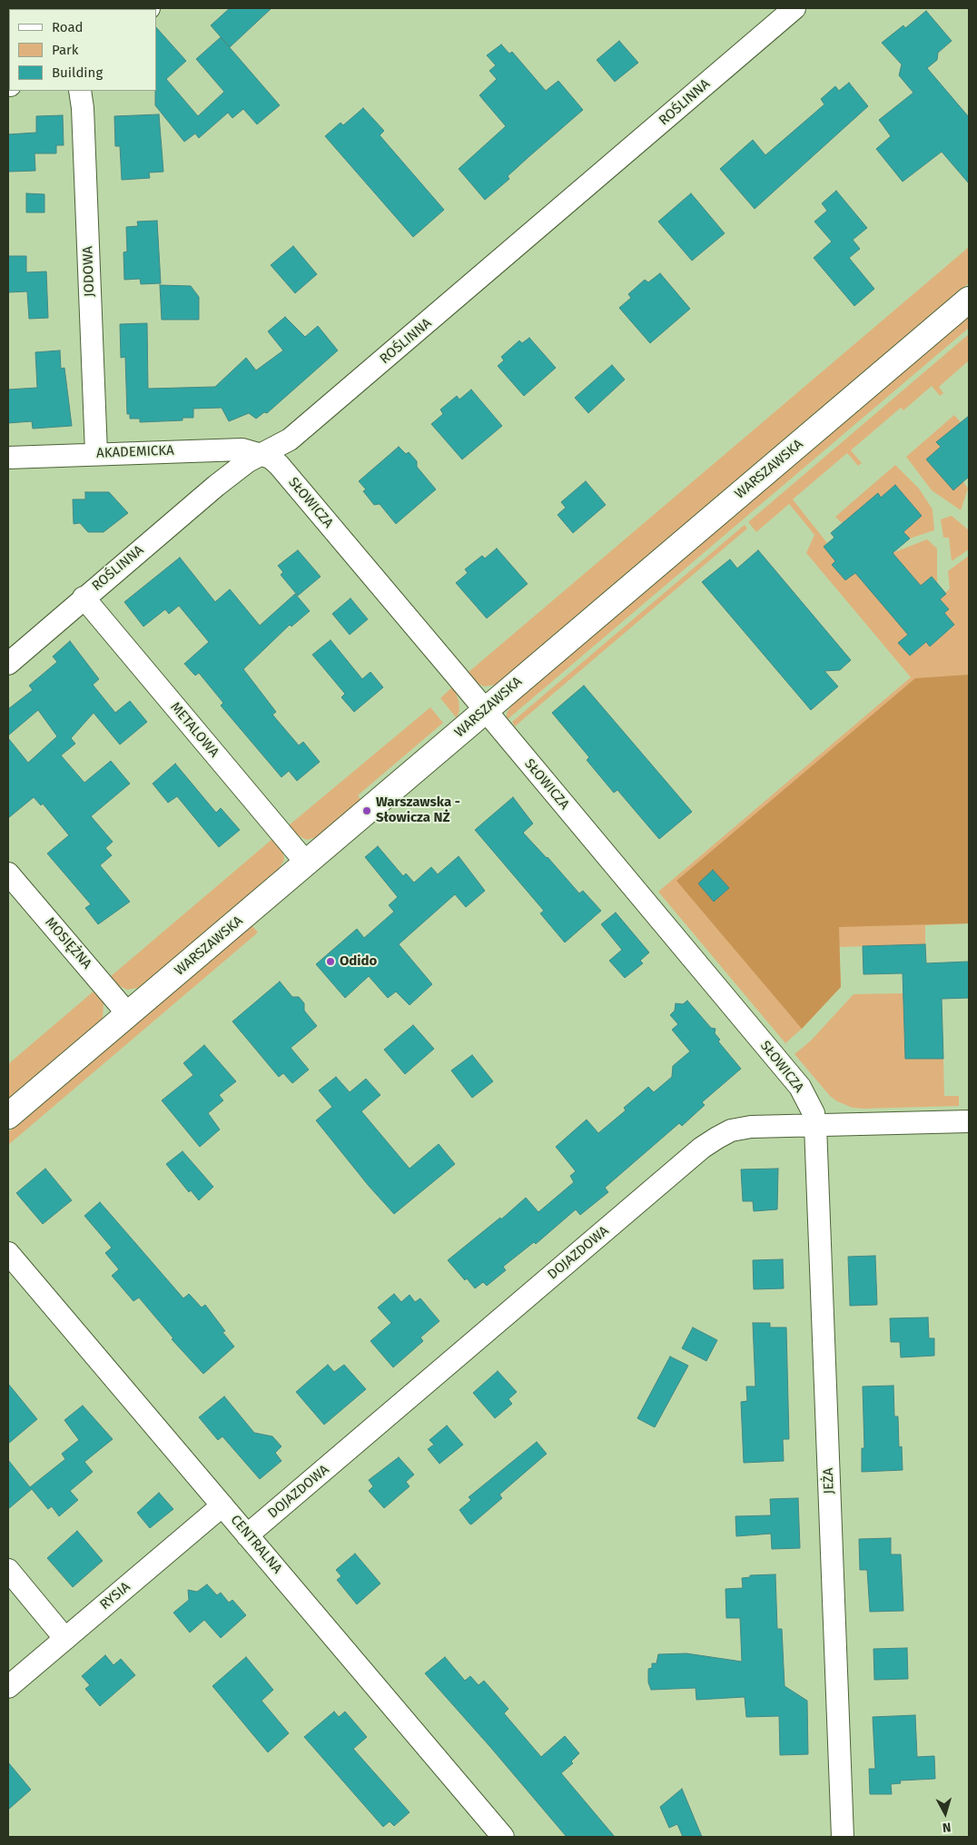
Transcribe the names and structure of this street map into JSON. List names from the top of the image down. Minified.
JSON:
{"streets":{"street":["ROŚLINNA","JODOWA","AKADEMICKA","WARSZAWSKA","SŁOWICZA","METALOWA","MOSIĘŻNA","DOJAZDOWA","JEŻA","CENTRALNA","RYSIA"]},"crossings":[["ROŚLINNA","AKADEMICKA"],["ROŚLINNA","SŁOWICZA"],["ROŚLINNA","METALOWA"],["JODOWA","AKADEMICKA"],["AKADEMICKA","SŁOWICZA"],["WARSZAWSKA","SŁOWICZA"],["WARSZAWSKA","METALOWA"],["WARSZAWSKA","MOSIĘŻNA"],["SŁOWICZA","DOJAZDOWA"],["SŁOWICZA","JEŻA"],["DOJAZDOWA","JEŻA"],["DOJAZDOWA","CENTRALNA"],["CENTRALNA","RYSIA"]],"places":["Warszawska - Słowicza NŻ","Odido"],"legend":["Road","Park","Building"],"north":"bottom"}
